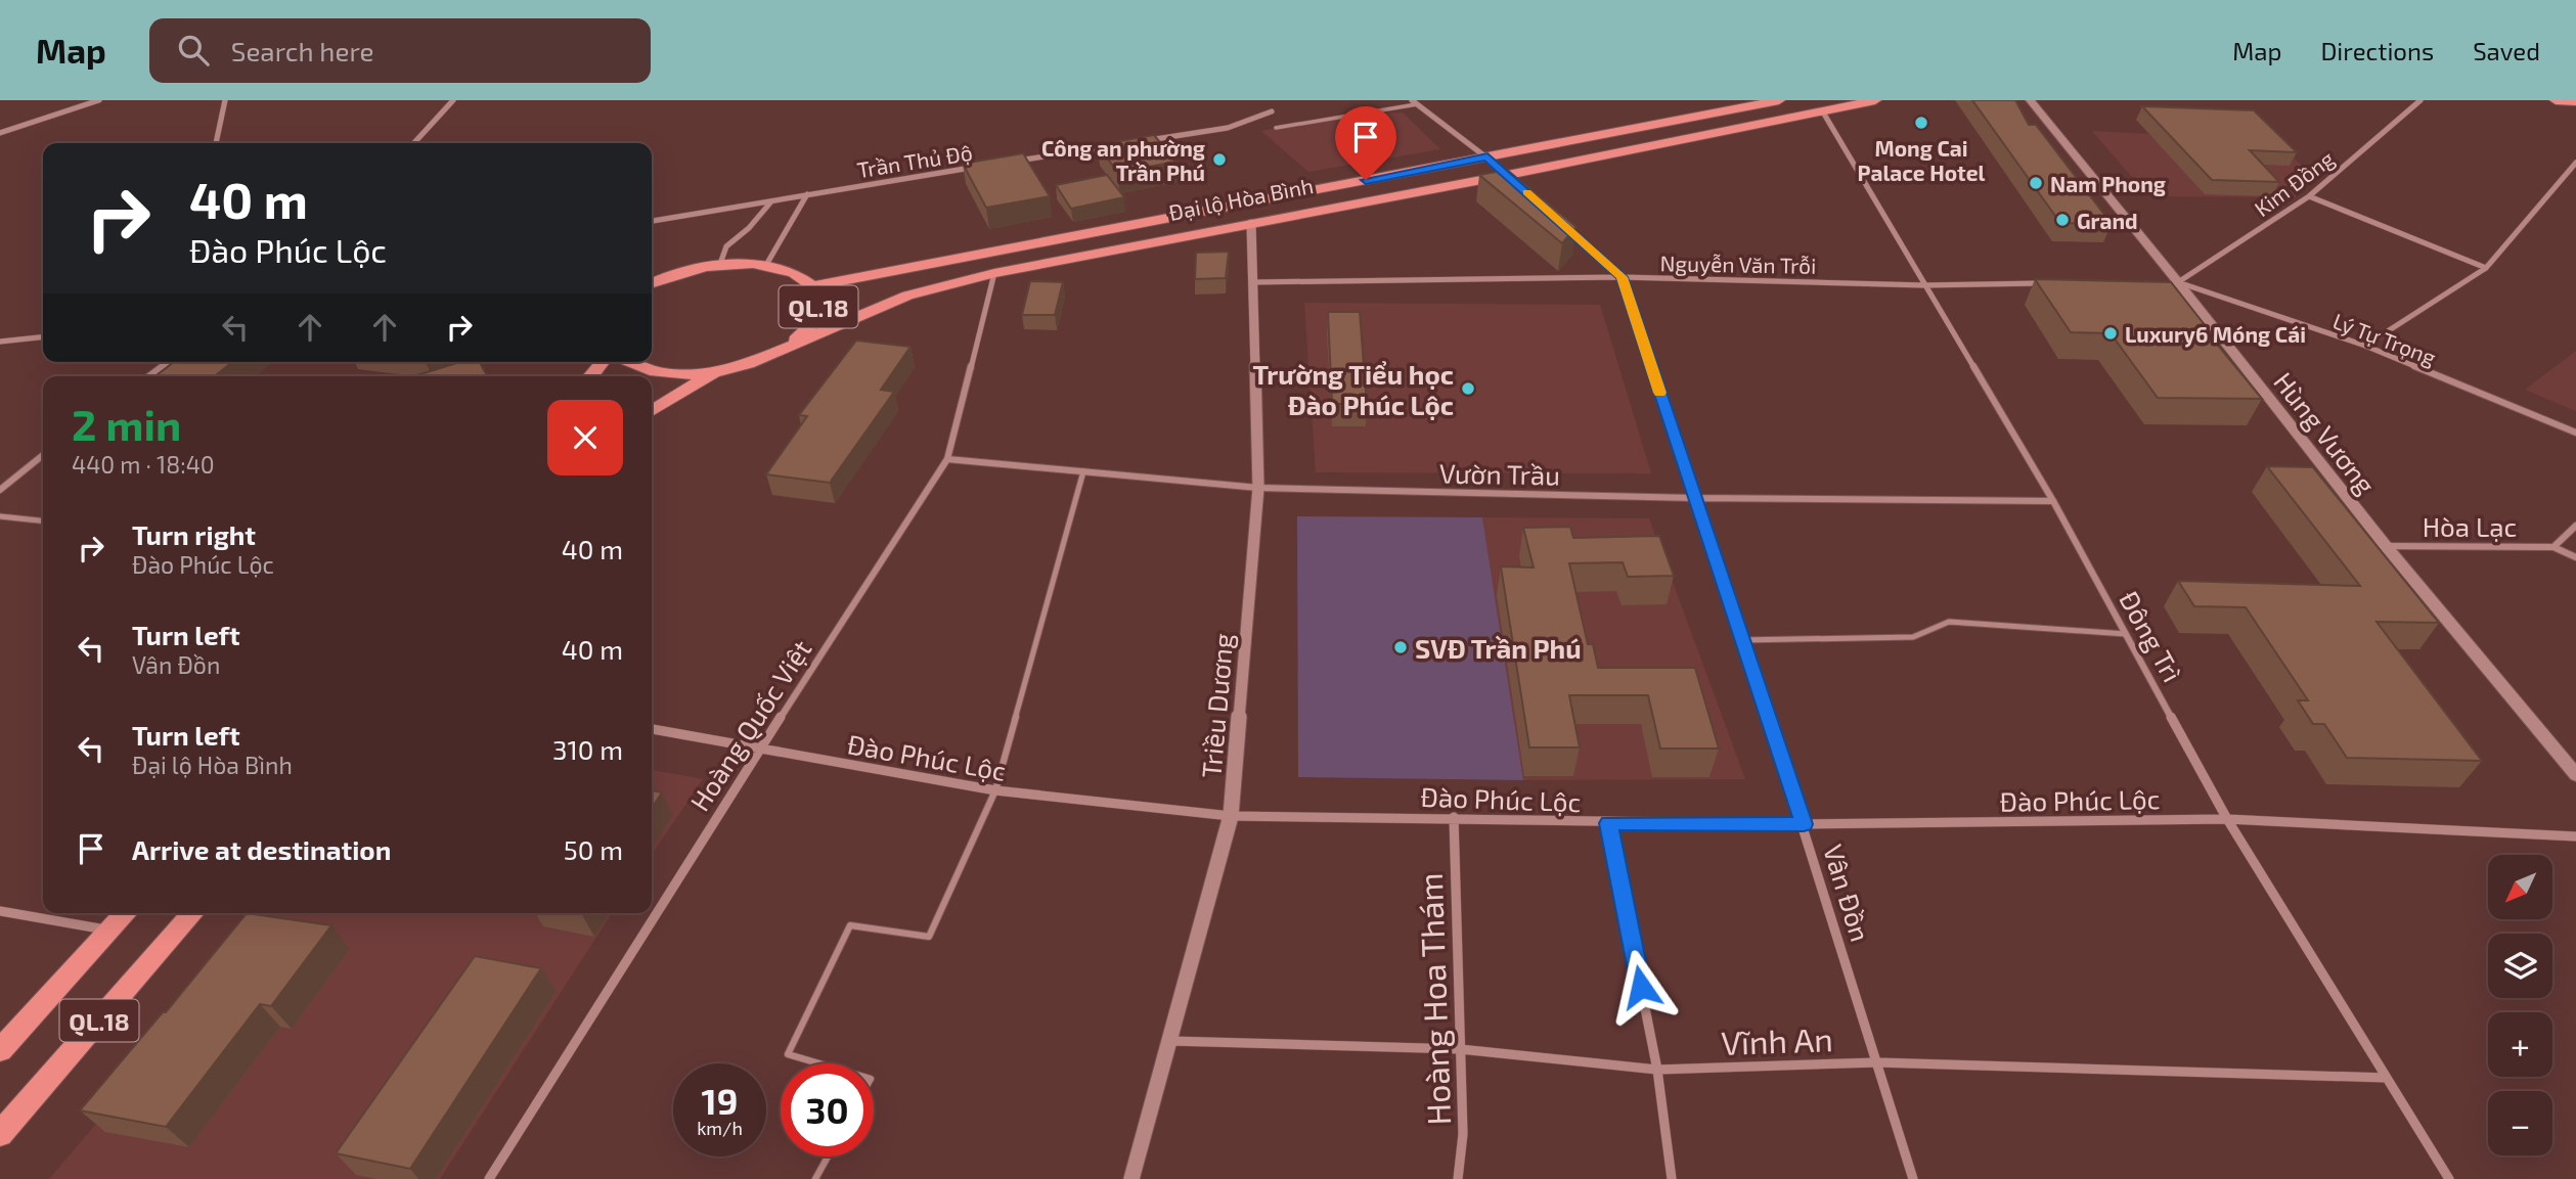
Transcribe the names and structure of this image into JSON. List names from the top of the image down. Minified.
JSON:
{"streets":{"highway":["Đại lộ Hòa Bình","QL.18"],"main road":["Hùng Vương"],"street":["Trần Thủ Độ","Kim Đồng","Nguyễn Văn Trỗi","Lý Tự Trọng","Vườn Trầu","Hòa Lạc","Đông Trì","Triều Dương","Hoàng Quốc Việt","Đào Phúc Lộc","Vân Đồn","Hoàng Hoa Thám","Vĩnh An"]},"crossings":[["Kim Đồng","Lý Tự Trọng"],["Kim Đồng","Hùng Vương"],["Đại lộ Hòa Bình","QL.18"],["Đại lộ Hòa Bình","Đông Trì"],["Đại lộ Hòa Bình","Triều Dương"],["Đại lộ Hòa Bình","Hoàng Quốc Việt"],["Nguyễn Văn Trỗi","Đông Trì"],["Nguyễn Văn Trỗi","Triều Dương"],["Nguyễn Văn Trỗi","Vân Đồn"],["Lý Tự Trọng","Hùng Vương"],["Hùng Vương","Hòa Lạc"],["Vườn Trầu","Đông Trì"],["Vườn Trầu","Triều Dương"],["Vườn Trầu","Hoàng Quốc Việt"],["Vườn Trầu","Vân Đồn"],["Đông Trì","Đào Phúc Lộc"],["Đông Trì","Vĩnh An"],["Triều Dương","Đào Phúc Lộc"],["Triều Dương","Vĩnh An"],["Hoàng Quốc Việt","Đào Phúc Lộc"],["Đào Phúc Lộc","Vân Đồn"],["Đào Phúc Lộc","Hoàng Hoa Thám"],["Vân Đồn","Vĩnh An"],["Hoàng Hoa Thám","Vĩnh An"]],"places":["Mong Cai Palace Hotel","Công an phường Trần Phú","Nam Phong","Grand","Luxury6 Móng Cái","Trường Tiểu học Đào Phúc Lộc","SVĐ Trần Phú"],"north":"bottom left","page":{"header":"Map","search":"Search here","nav":["Map","Directions","Saved"],"turn":["40 m","Đào Phúc Lộc"],"heading":["2 min","440 m · 18:40"],"list":[{"name":"Turn right","note":"Đào Phúc Lộc","value":"40 m"},{"name":"Turn left","note":"Vân Đồn","value":"40 m"},{"name":"Turn left","note":"Đại lộ Hòa Bình","value":"310 m"},{"name":"Arrive at destination","value":"50 m"}],"map_buttons":["+","−"],"speed":"19 km/h","limit":"30"}}
